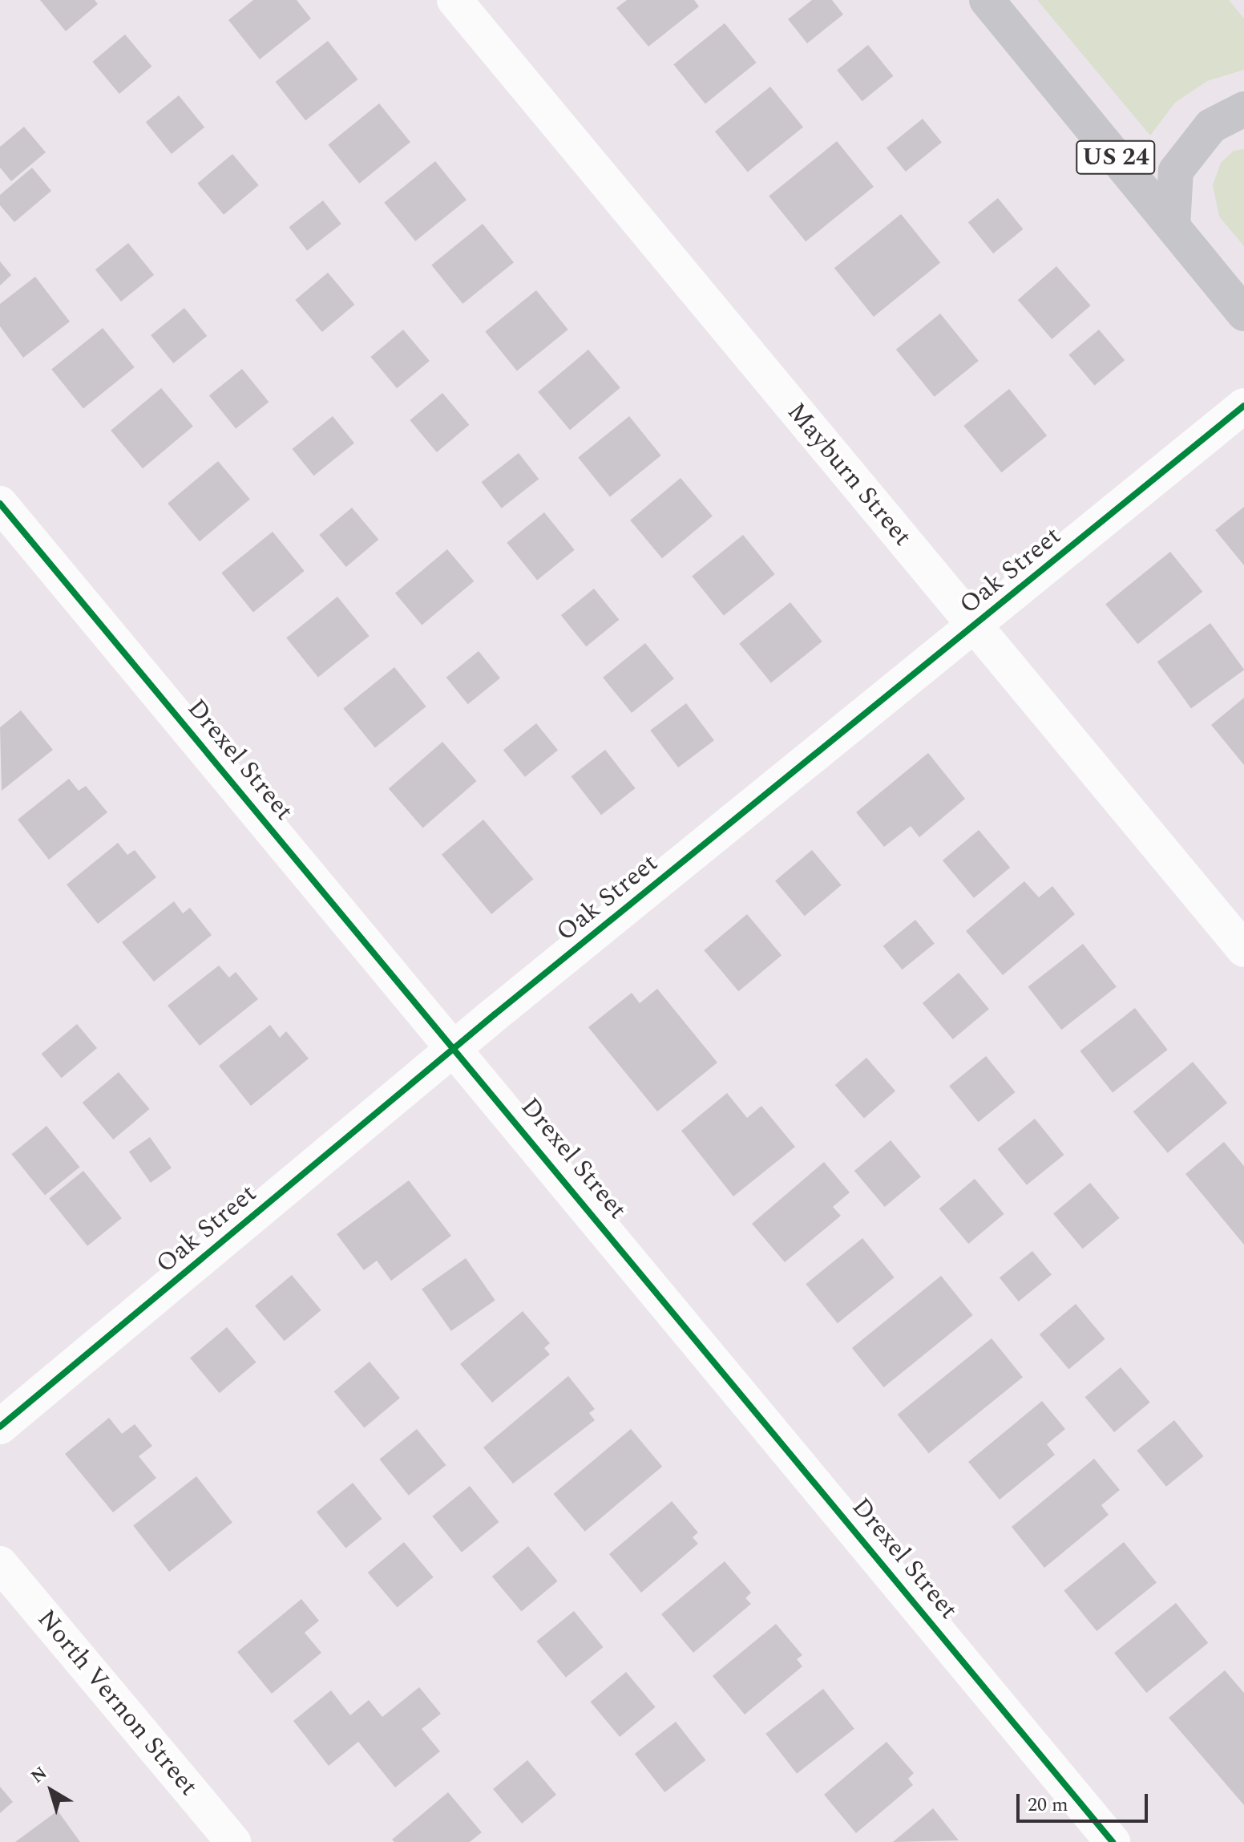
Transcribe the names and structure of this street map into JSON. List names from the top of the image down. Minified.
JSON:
{"streets":{"main road":["US 24"],"street":["Mayburn Street","Oak Street","Drexel Street","North Vernon Street"]},"crossings":[["Mayburn Street","Oak Street"],["Oak Street","Drexel Street"]],"scale_bar":"20 m","north":"top left"}
